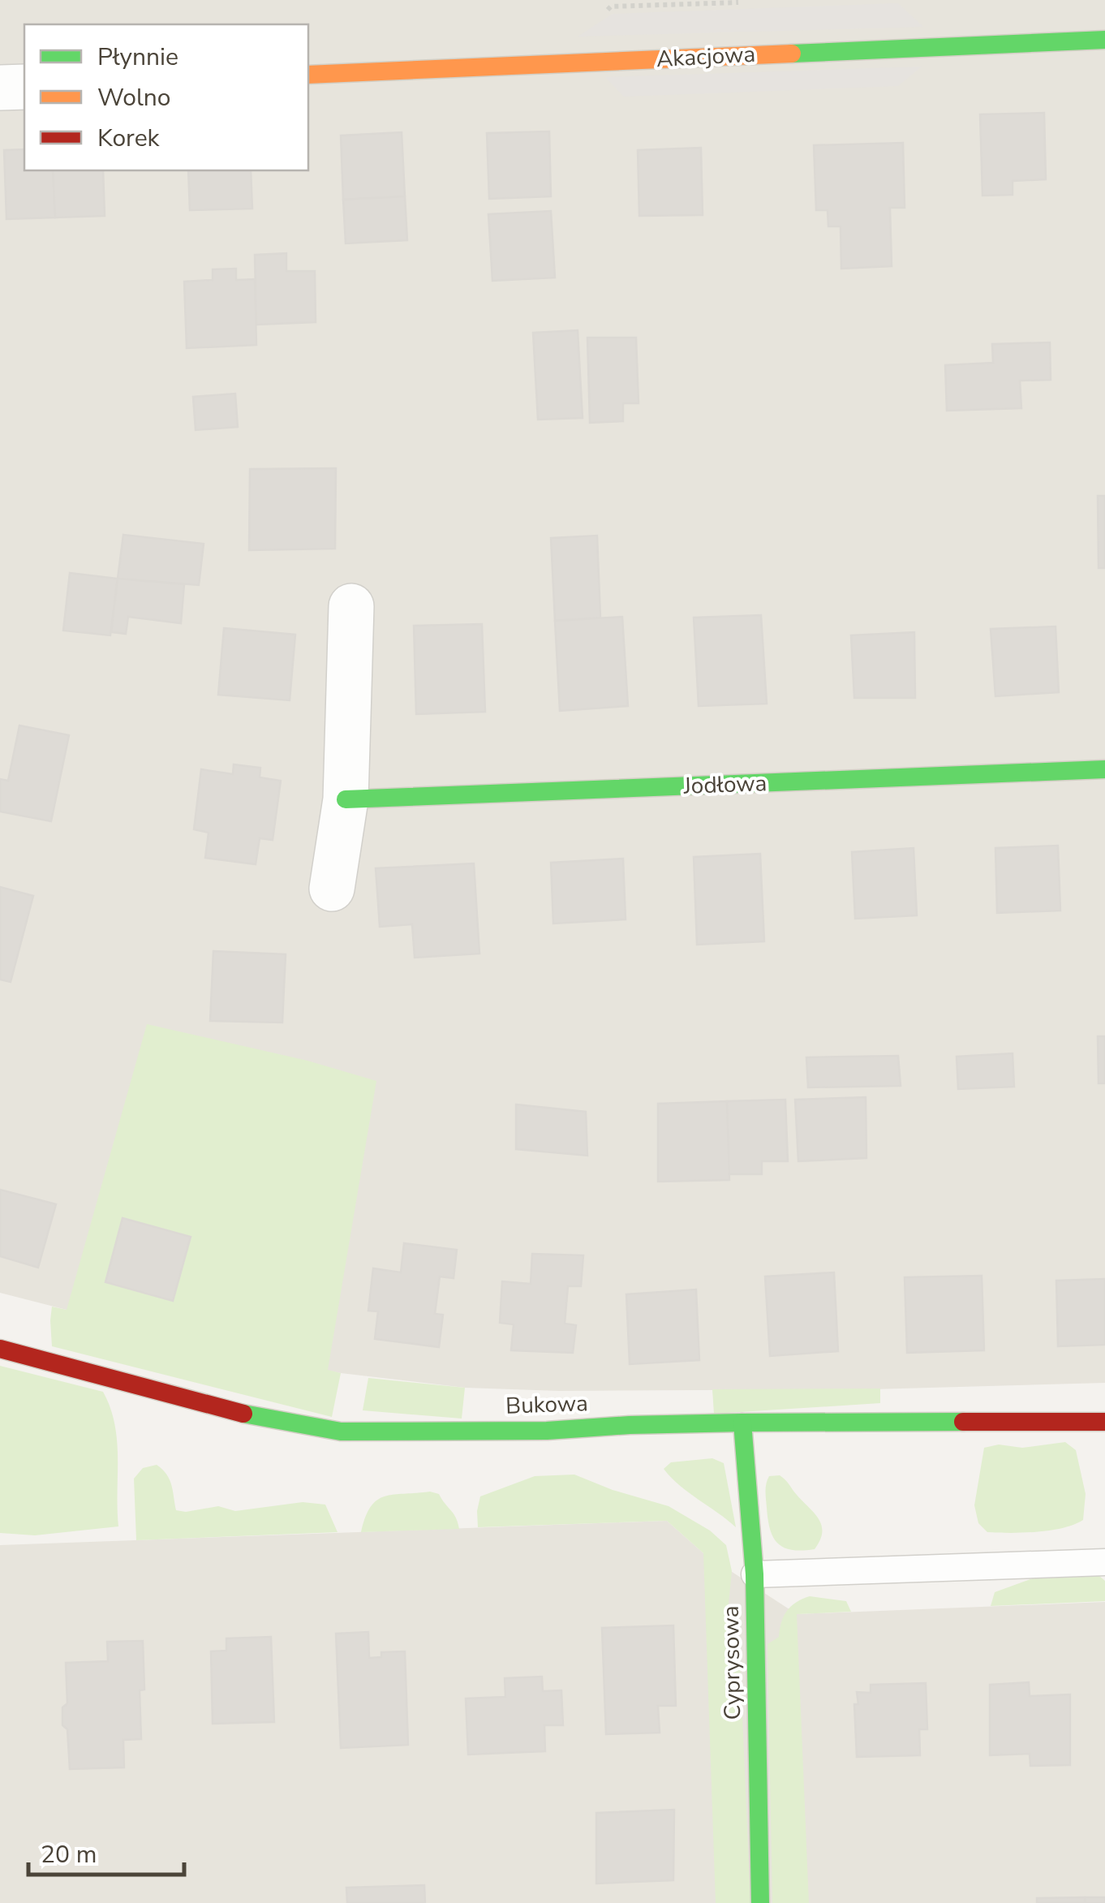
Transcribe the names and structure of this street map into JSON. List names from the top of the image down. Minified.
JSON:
{"streets":{"street":["Akacjowa","Jodłowa","Bukowa","Cyprysowa"]},"crossings":[["Bukowa","Cyprysowa"]],"legend":["Płynnie","Wolno","Korek"],"scale_bar":"20 m"}
